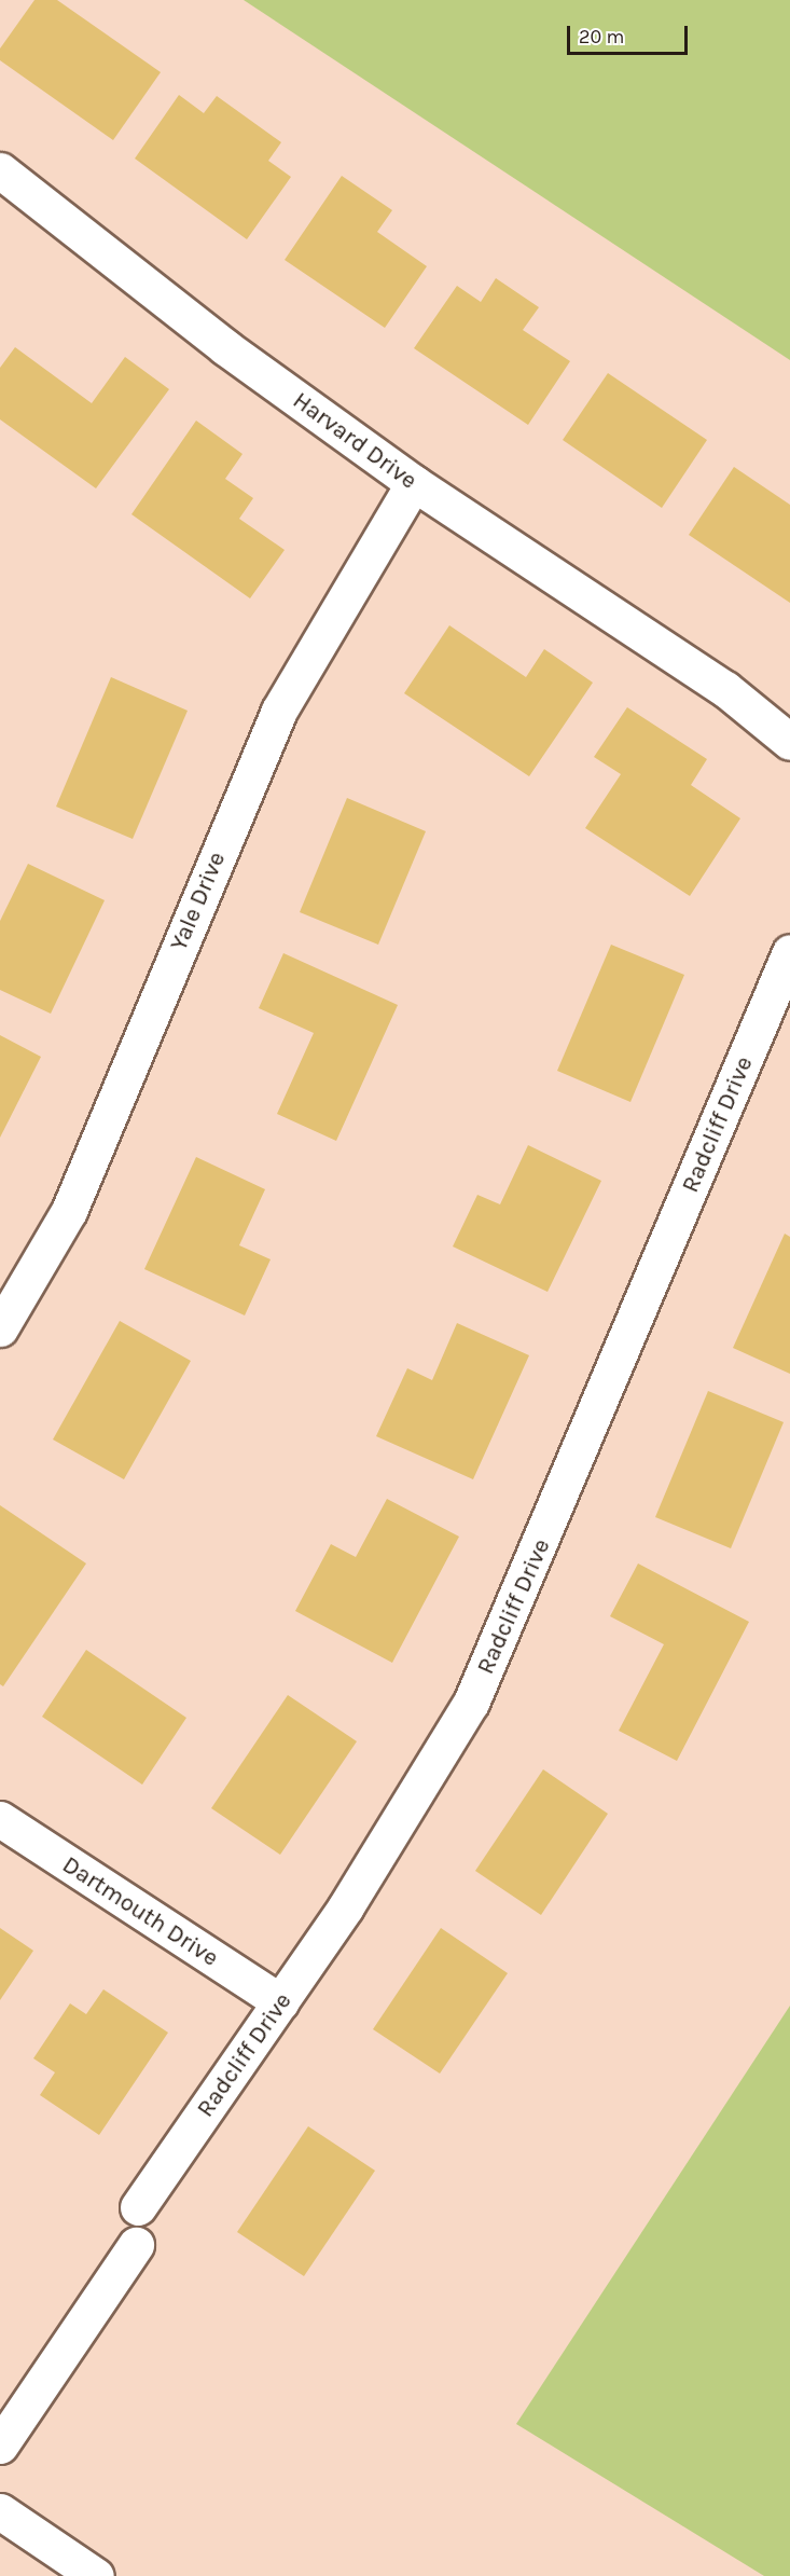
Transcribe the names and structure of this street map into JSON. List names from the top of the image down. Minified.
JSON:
{"streets":{"street":["Harvard Drive","Yale Drive","Radcliff Drive","Dartmouth Drive"]},"crossings":[["Harvard Drive","Yale Drive"],["Radcliff Drive","Dartmouth Drive"]],"scale_bar":"20 m"}
